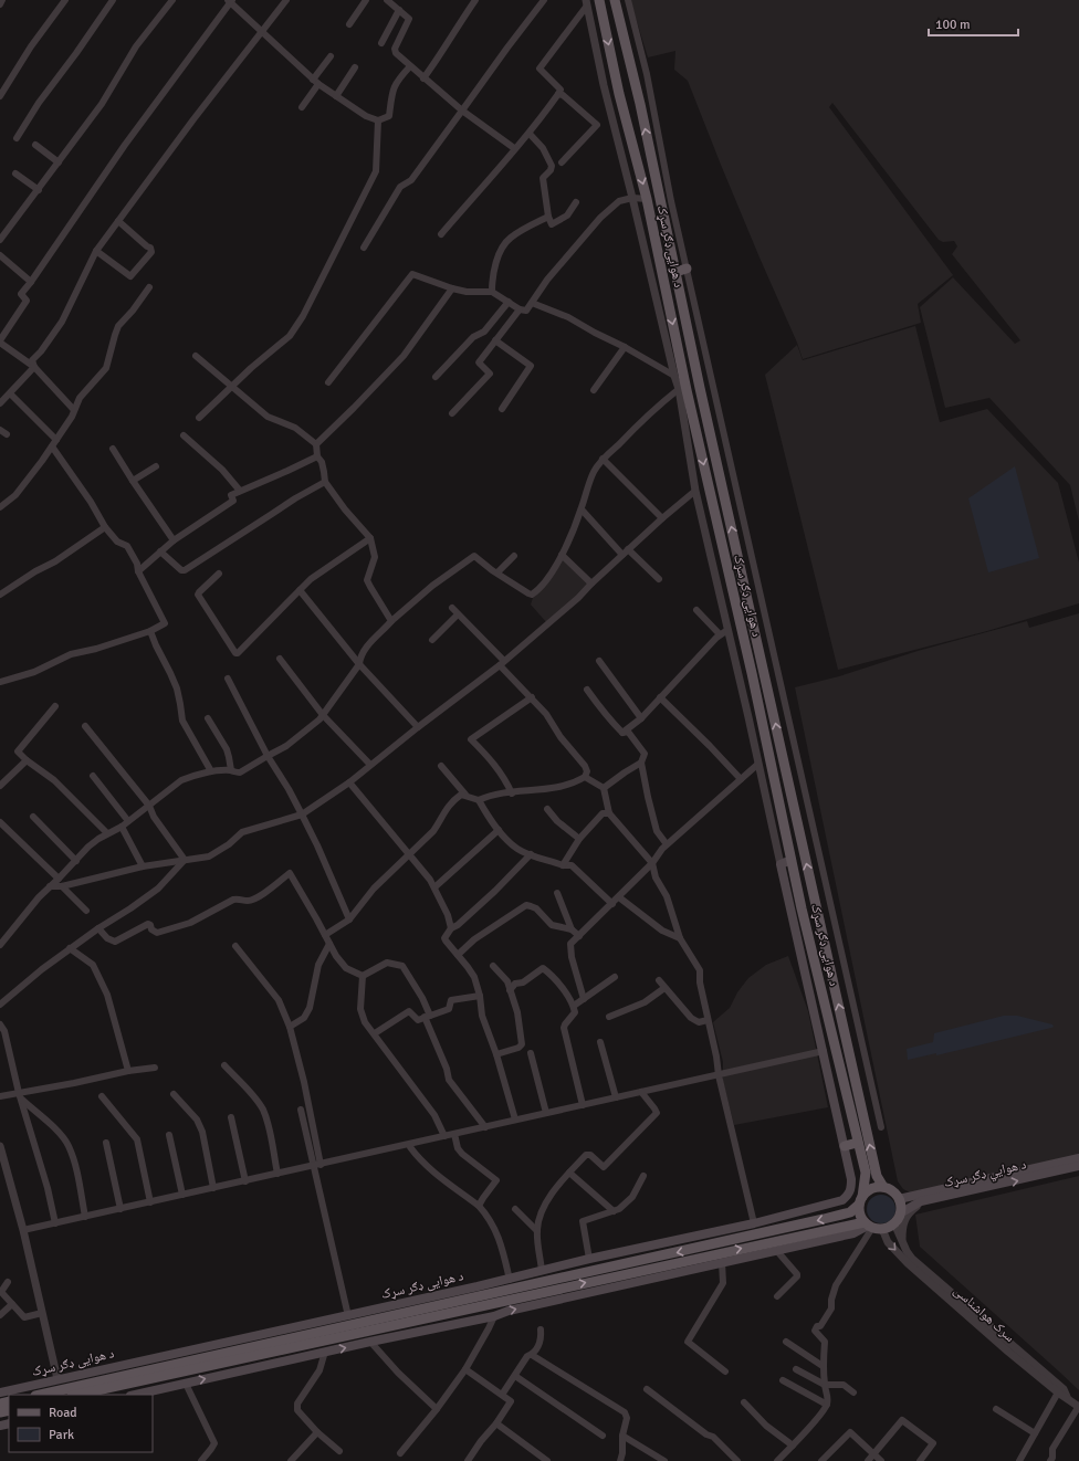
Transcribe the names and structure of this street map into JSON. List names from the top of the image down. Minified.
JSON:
{"streets":{"main road":["د هوایی ډګر سړک","د هوايي ډګر سړک"],"street":["سرک هواشناسی"]},"crossings":[["د هوایی ډګر سړک","د هوايي ډګر سړک"],["د هوایی ډګر سړک","سرک هواشناسی"],["د هوايي ډګر سړک","سرک هواشناسی"]],"legend":["Road","Park"],"scale_bar":"100 m"}
